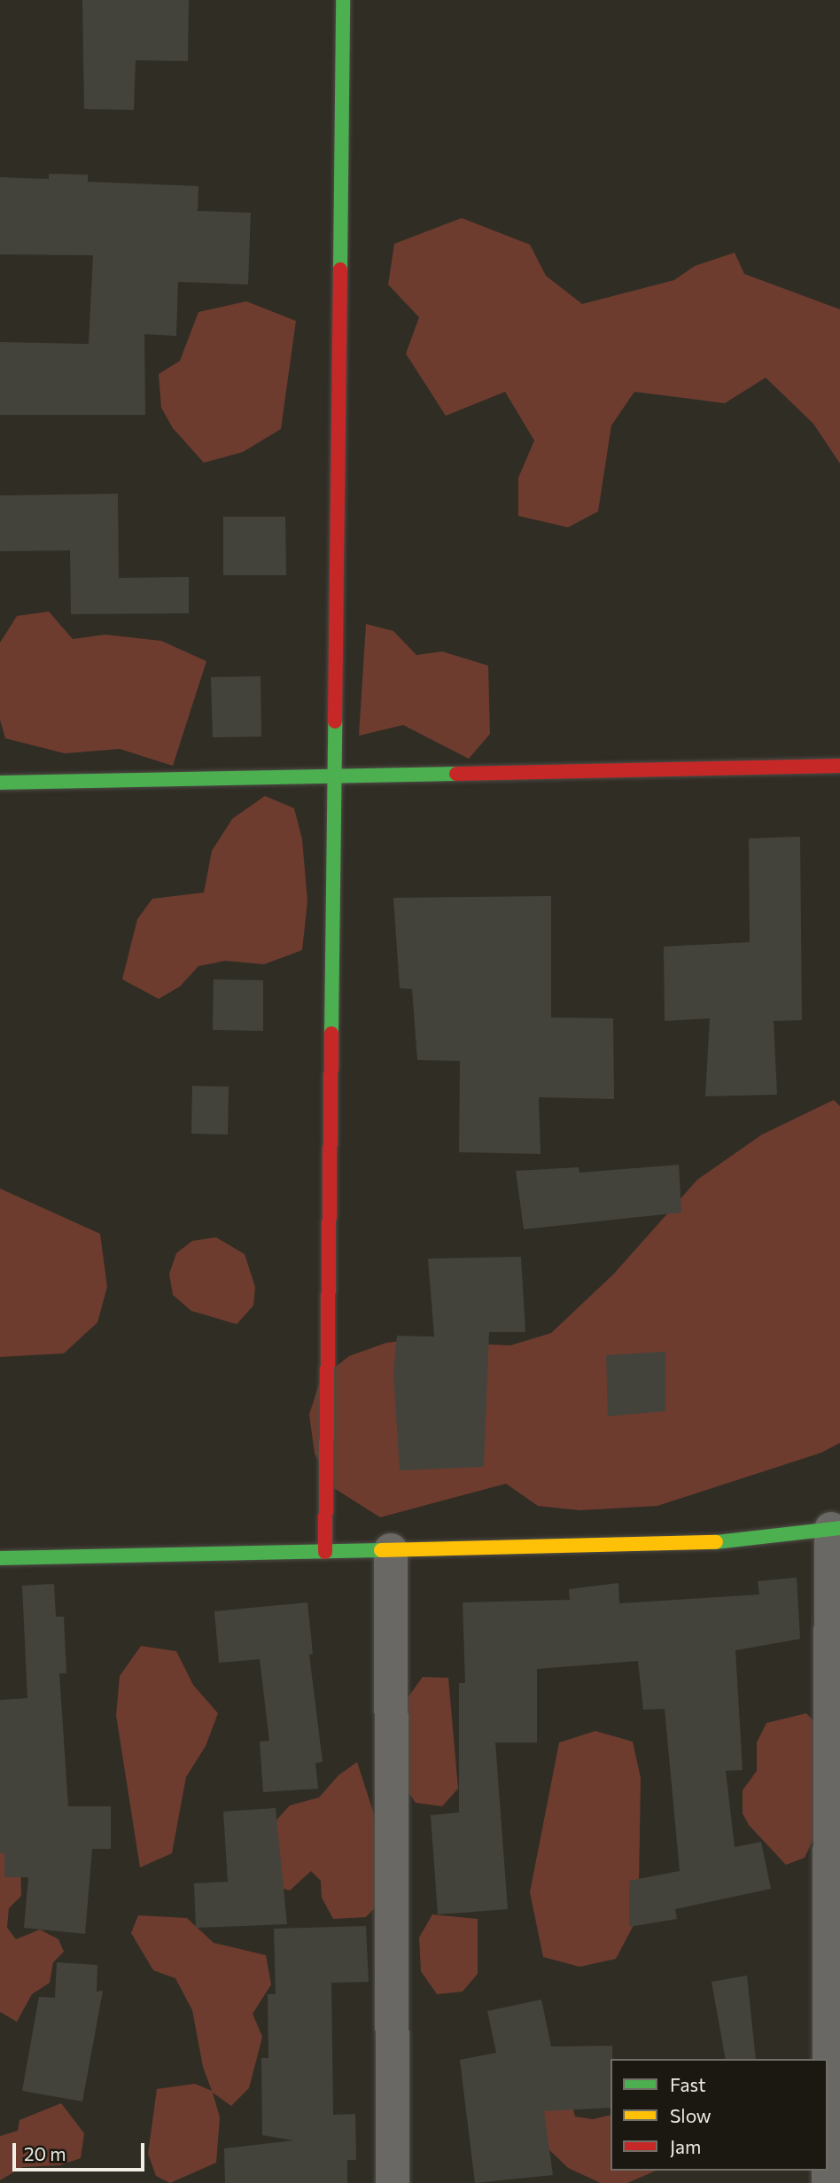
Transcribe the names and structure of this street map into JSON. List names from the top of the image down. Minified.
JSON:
{"legend":["Fast","Slow","Jam"],"scale_bar":"20 m"}
